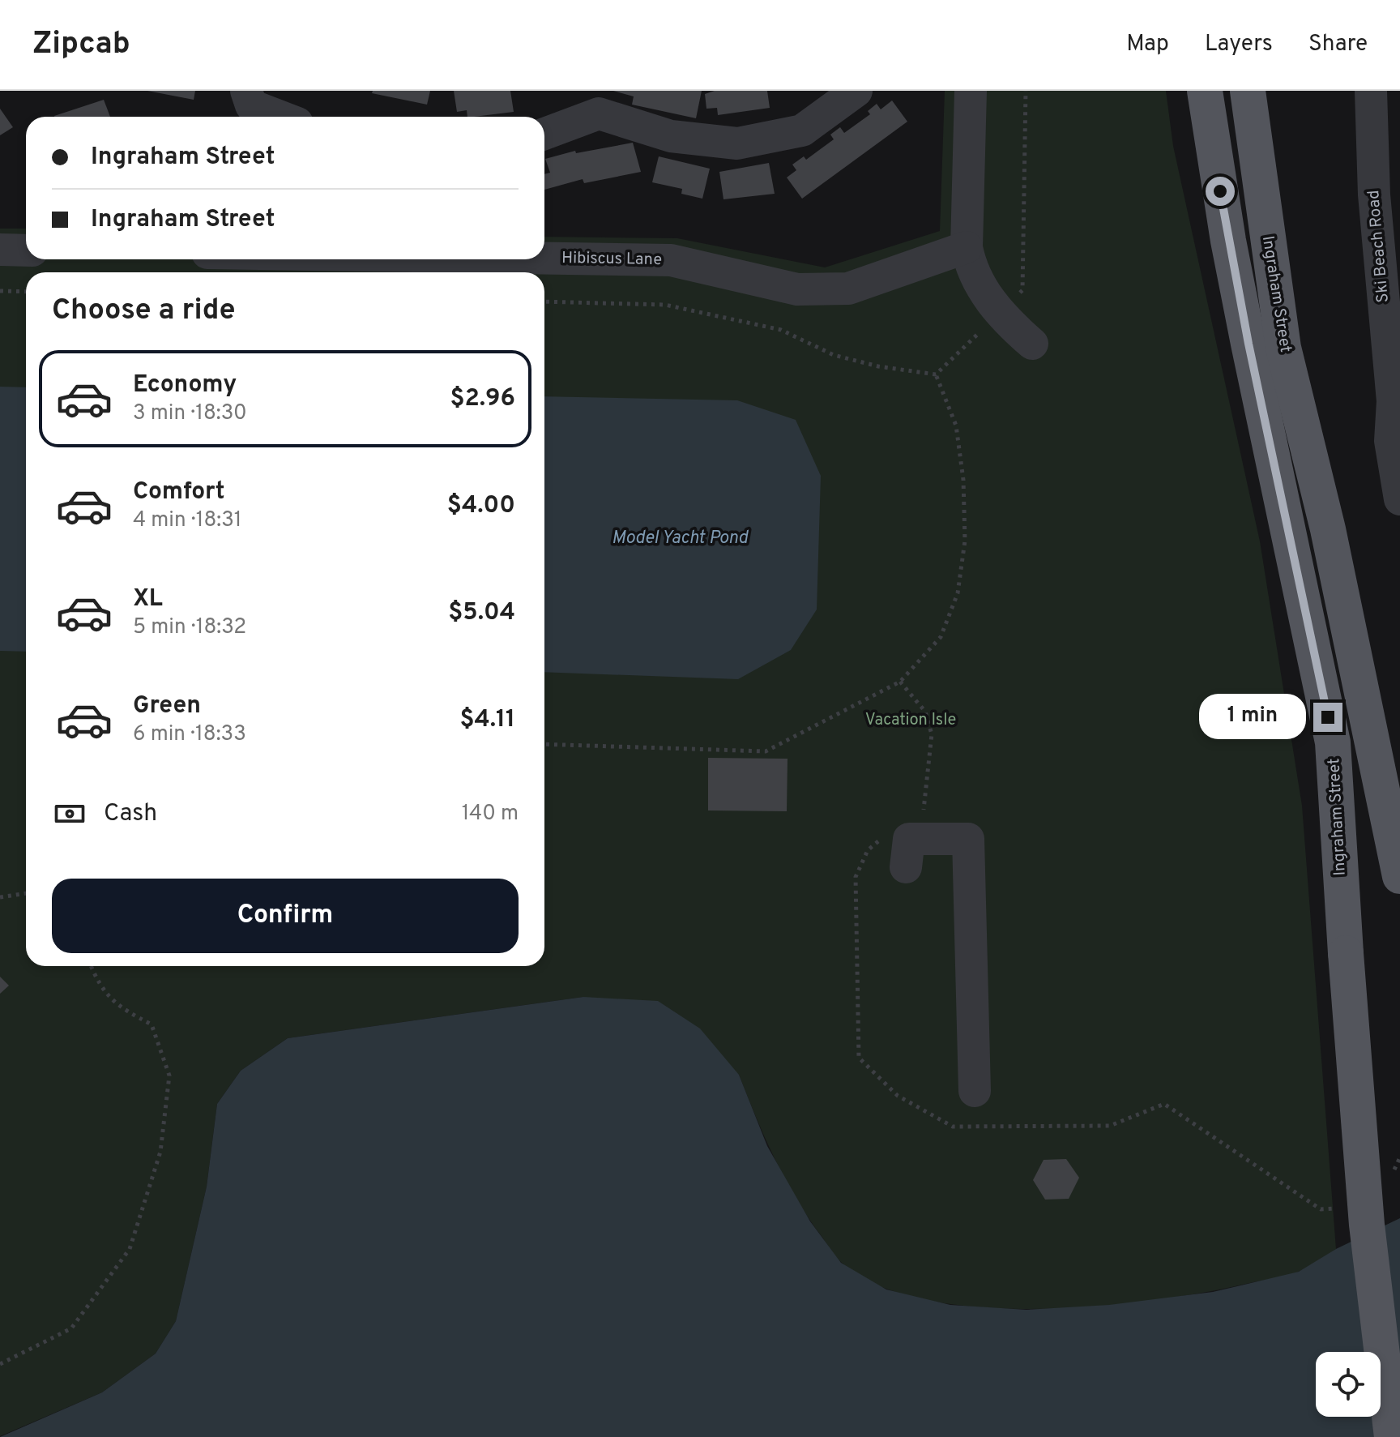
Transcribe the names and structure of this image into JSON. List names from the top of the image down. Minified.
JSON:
{"streets":{"main road":["Ingraham Street"],"street":["Ski Beach Road","Hibiscus Lane"]},"water":["Model Yacht Pond"],"parks":["Vacation Isle"],"page":{"header":"Zipcab","nav":["Map","Layers","Share"],"banner":["Ingraham Street","Ingraham Street"],"heading":"Choose a ride","list":[{"name":"Economy","note":"3 min · 18:30","value":"$2.96"},{"name":"Comfort","note":"4 min · 18:31","value":"$4.00"},{"name":"XL","note":"5 min · 18:32","value":"$5.04"},{"name":"Green","note":"6 min · 18:33","value":"$4.11"}],"bubble":"1 min","pay":["Cash","140 m"],"buttons":"Confirm"}}
